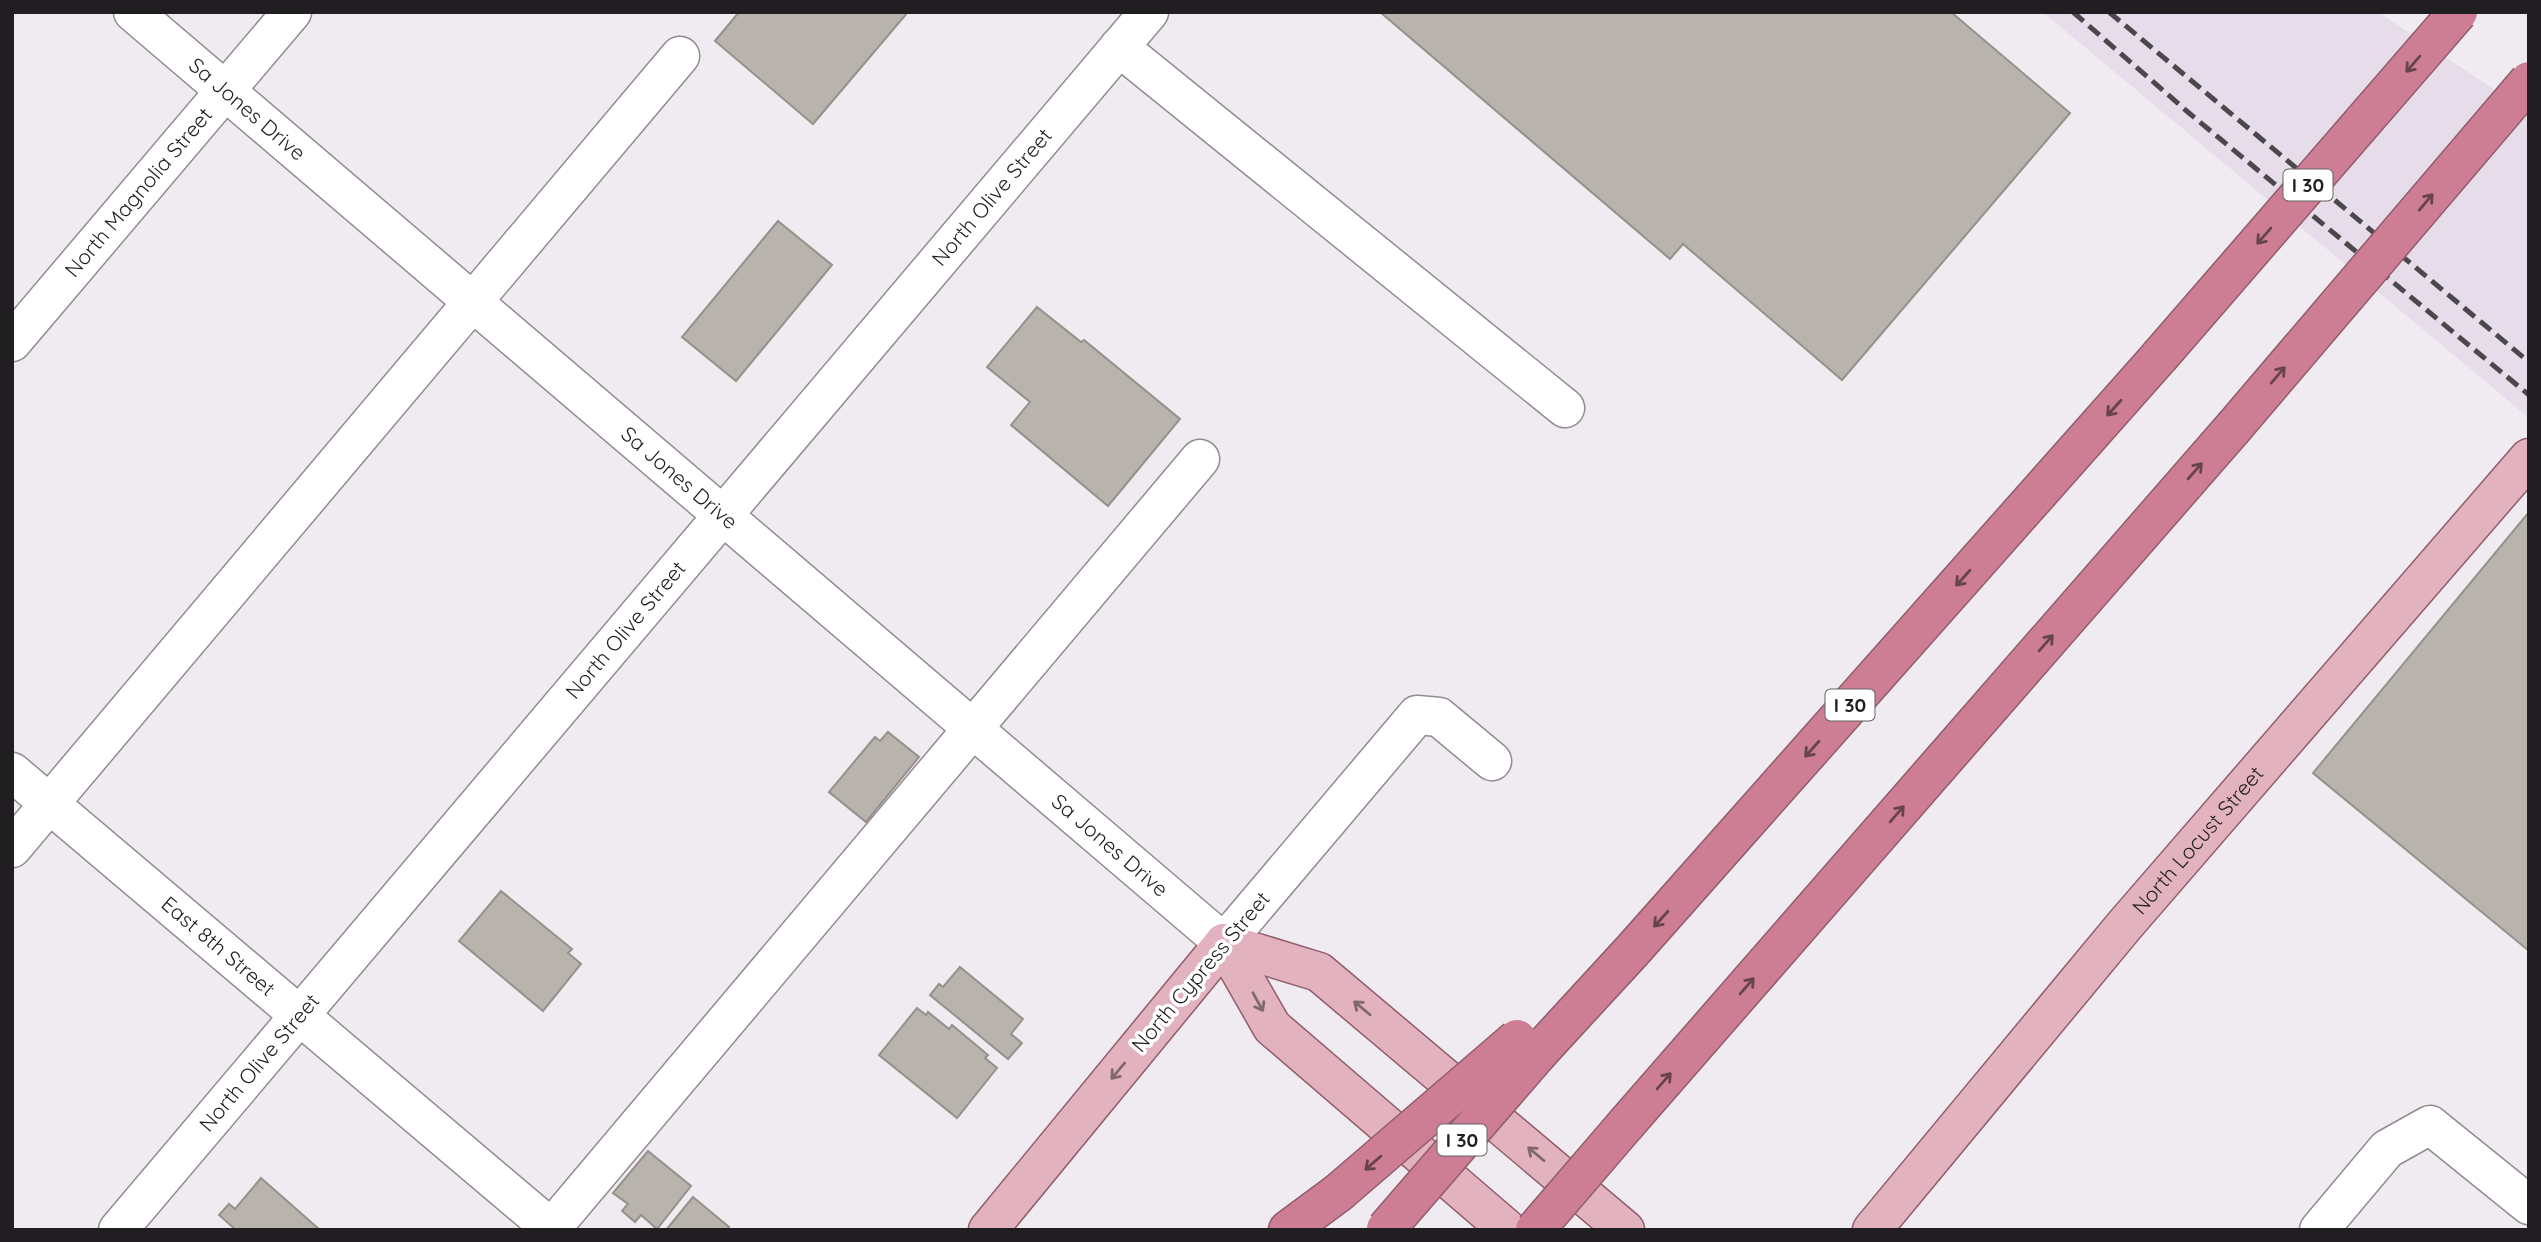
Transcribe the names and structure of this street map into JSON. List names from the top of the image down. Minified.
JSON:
{"streets":{"highway":["I 30"],"main road":["Sa Jones Drive","North Locust Street","North Cypress Street"],"street":["North Magnolia Street","North Olive Street","East 8th Street"]},"crossings":[["Sa Jones Drive","North Magnolia Street"],["Sa Jones Drive","North Olive Street"],["Sa Jones Drive","North Cypress Street"],["North Olive Street","East 8th Street"]]}
